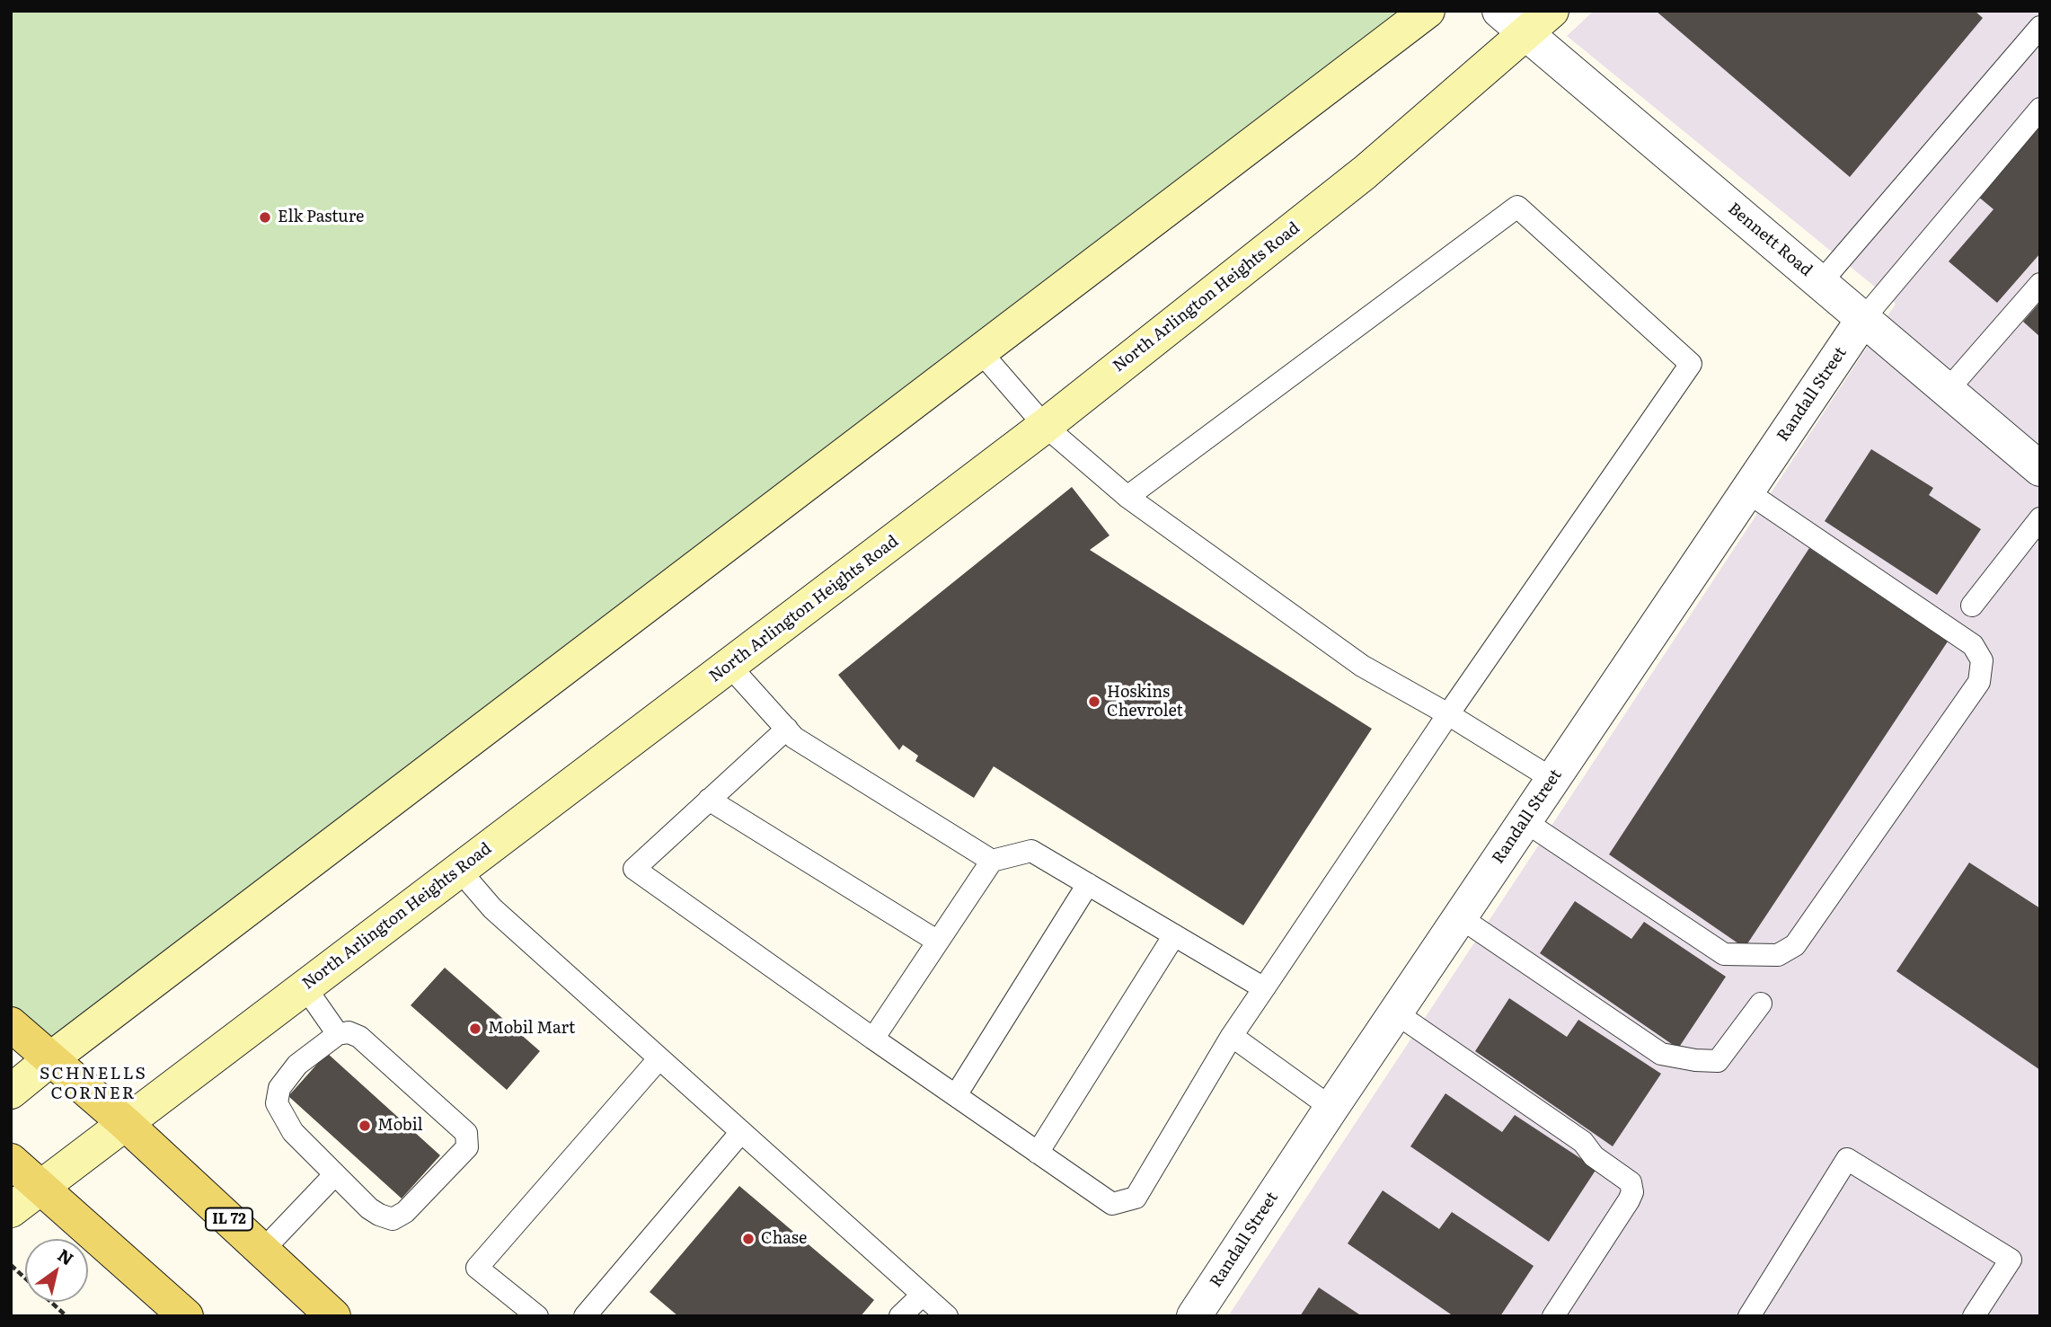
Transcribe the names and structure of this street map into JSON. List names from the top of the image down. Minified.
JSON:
{"streets":{"main road":["North Arlington Heights Road","IL 72"],"street":["Bennett Road","Randall Street"]},"crossings":[["Bennett Road","North Arlington Heights Road"],["Bennett Road","Randall Street"],["North Arlington Heights Road","IL 72"]],"districts":["SCHNELLS CORNER"],"places":["Elk Pasture","Hoskins Chevrolet","Mobil Mart","Mobil","Chase"],"north":"top right"}
